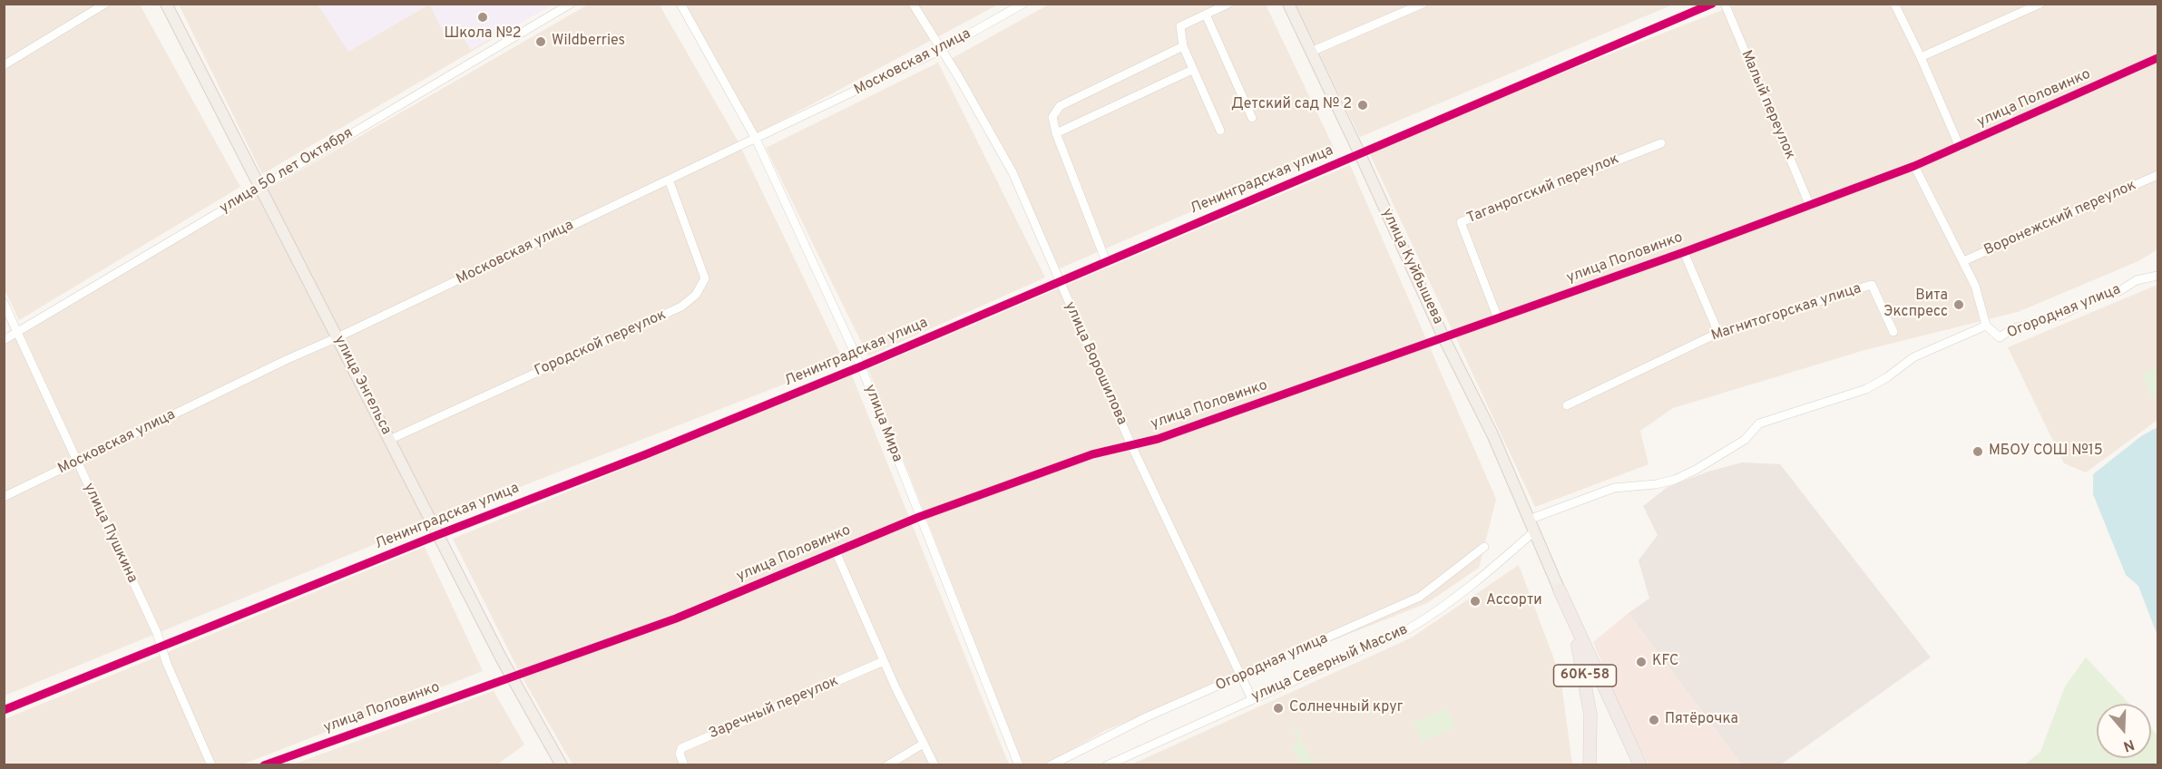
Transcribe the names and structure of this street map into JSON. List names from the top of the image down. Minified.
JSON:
{"streets":{"highway":["60К-58"],"main road":["улица Куйбышева","улица Энгельса"],"street":["Московская улица","улица Половинко","Малый переулок","улица 50 лет Октября","Ленинградская улица","Таганрогский переулок","Воронежский переулок","Огородная улица","Магнитогорская улица","Городской переулок","улица Ворошилова","улица Мира","улица Пушкина","улица Северный Массив","Заречный переулок"]},"crossings":[["Московская улица","Городской переулок"],["Московская улица","улица Ворошилова"],["Московская улица","улица Энгельса"],["Московская улица","улица Мира"],["Московская улица","улица Пушкина"],["улица Половинко","Малый переулок"],["улица Половинко","Таганрогский переулок"],["улица Половинко","улица Куйбышева"],["улица Половинко","улица Ворошилова"],["улица Половинко","улица Энгельса"],["улица Половинко","улица Мира"],["улица 50 лет Октября","улица Энгельса"],["улица 50 лет Октября","улица Пушкина"],["Ленинградская улица","улица Куйбышева"],["Ленинградская улица","улица Ворошилова"],["Ленинградская улица","улица Энгельса"],["Ленинградская улица","улица Мира"],["Ленинградская улица","улица Пушкина"],["улица Куйбышева","Огородная улица"],["улица Куйбышева","улица Северный Массив"],["улица Куйбышева","60К-58"],["Огородная улица","улица Ворошилова"],["Городской переулок","улица Энгельса"],["улица Ворошилова","улица Северный Массив"]],"places":["Школа №2","Wildberries","Детский сад № 2","Вита Экспресс","МБОУ СОШ №15","Ассорти","KFC","Солнечный круг","Пятёрочка"],"north":"bottom"}
